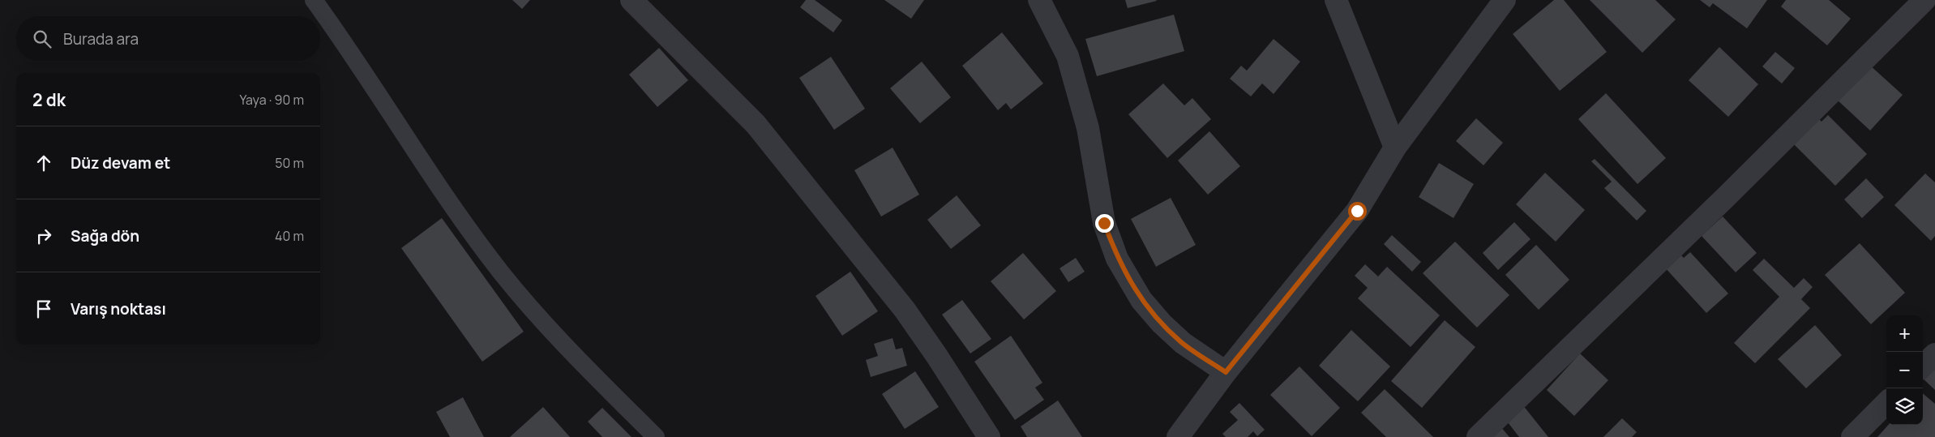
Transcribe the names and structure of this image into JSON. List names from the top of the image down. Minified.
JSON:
{"page":{"search":"Burada ara","heading":["2 dk","Yaya · 90 m"],"list":[["Düz devam et","50 m"],["Sağa dön","40 m"],"Varış noktası"],"map_buttons":["+","−"]}}
